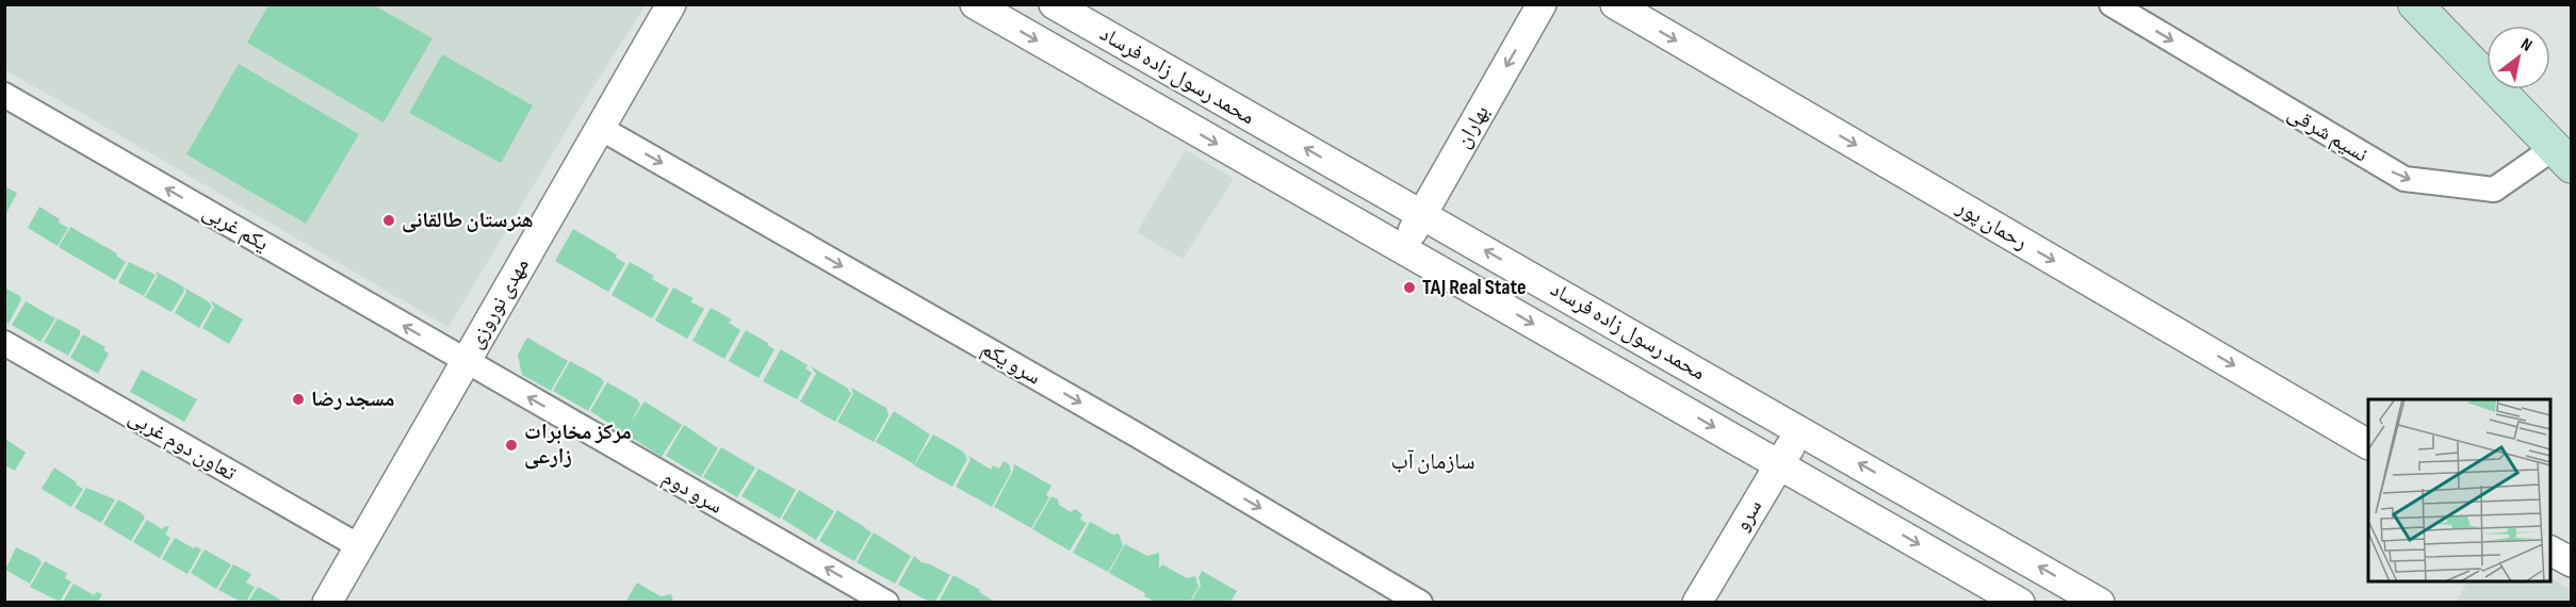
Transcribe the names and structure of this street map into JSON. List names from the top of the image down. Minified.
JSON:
{"streets":{"street":["محمد رسول زاده فرساد","بهاران","نسیم شرقی","رحمان پور","یکم غربی","مهدی نوروزی","سرو یکم","تعاون دوم غربی","سرو دوم","سرو"]},"crossings":[["محمد رسول زاده فرساد","بهاران"],["محمد رسول زاده فرساد","سرو"],["یکم غربی","مهدی نوروزی"],["یکم غربی","سرو دوم"],["مهدی نوروزی","سرو یکم"],["مهدی نوروزی","تعاون دوم غربی"],["مهدی نوروزی","سرو دوم"]],"one_way":["بهاران","نسیم شرقی","رحمان پور","یکم غربی","سرو یکم","سرو دوم"],"districts":["سازمان آب"],"places":["هنرستان طالقانی","TAJ Real State","مسجد رضا","مرکز مخابرات زارعی"],"north":"top right"}
